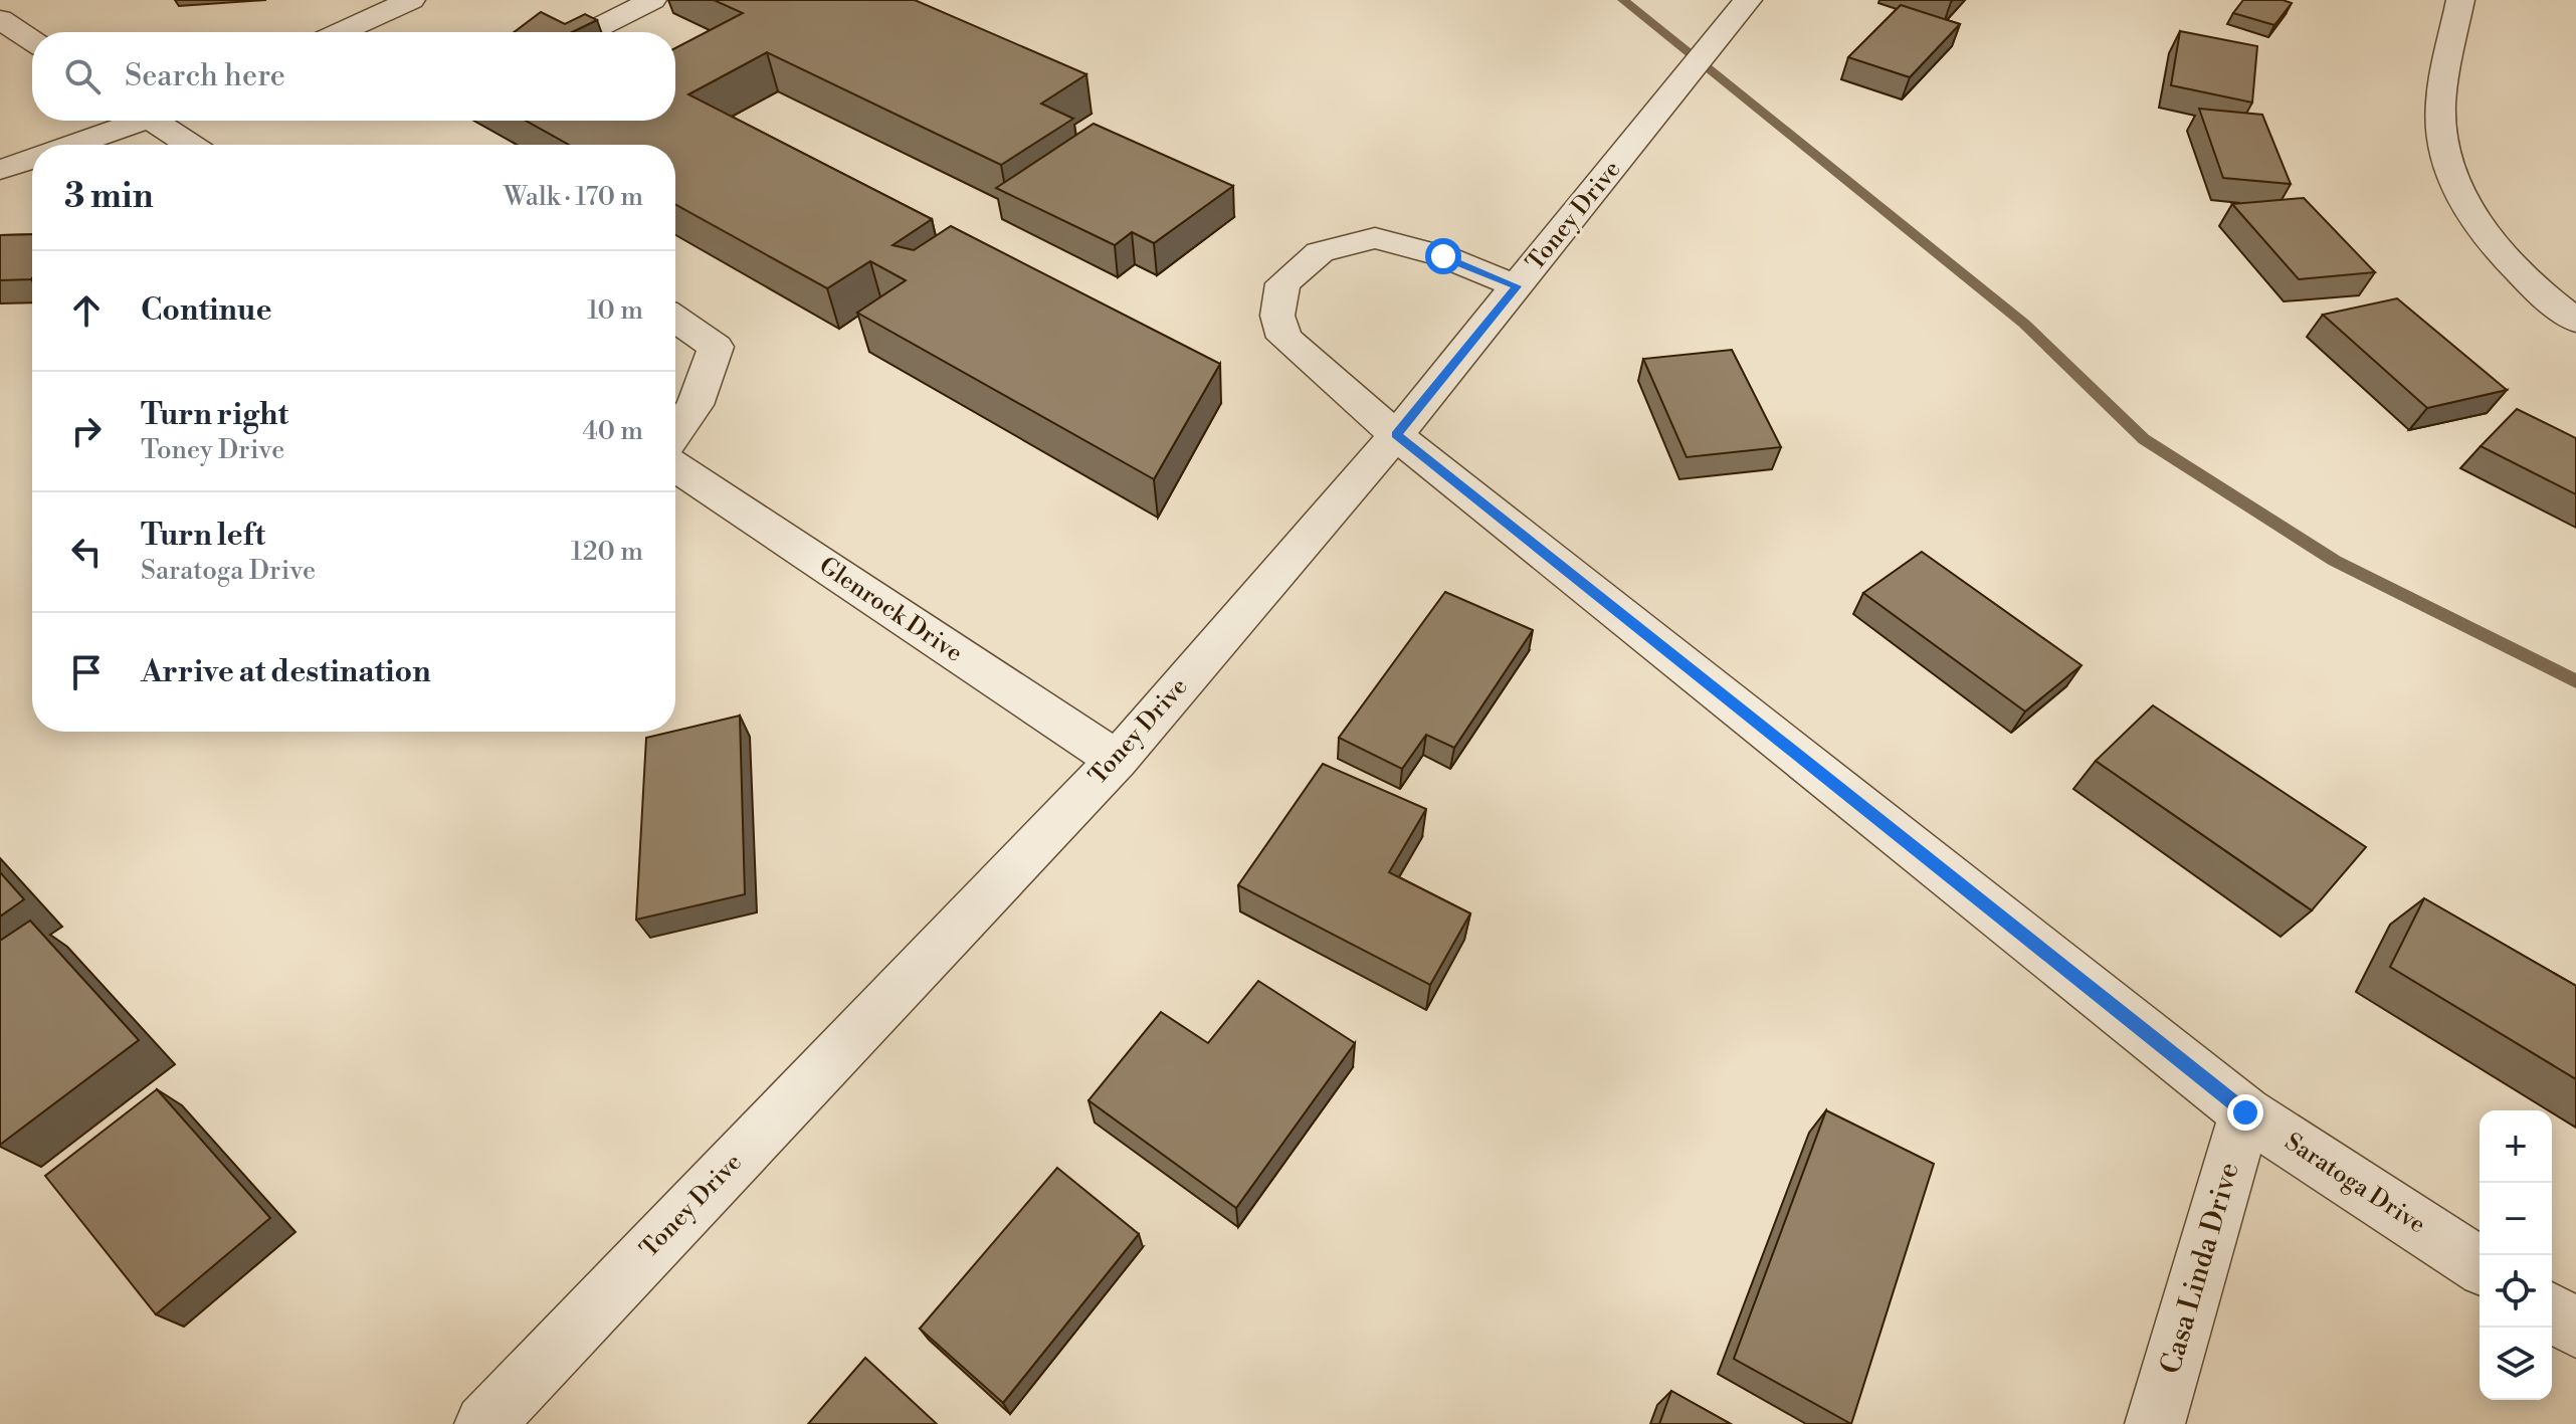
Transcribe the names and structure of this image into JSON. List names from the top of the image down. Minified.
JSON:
{"streets":{"street":["Toney Drive","Glenrock Drive","Saratoga Drive","Casa Linda Drive"]},"crossings":[["Toney Drive","Glenrock Drive"],["Toney Drive","Saratoga Drive"],["Saratoga Drive","Casa Linda Drive"]],"page":{"search":"Search here","heading":["3 min","Walk · 170 m"],"list":[["Continue","10 m"],["Turn right","Toney Drive","40 m"],["Turn left","Saratoga Drive","120 m"],"Arrive at destination"],"map_buttons":["+","−"]}}
